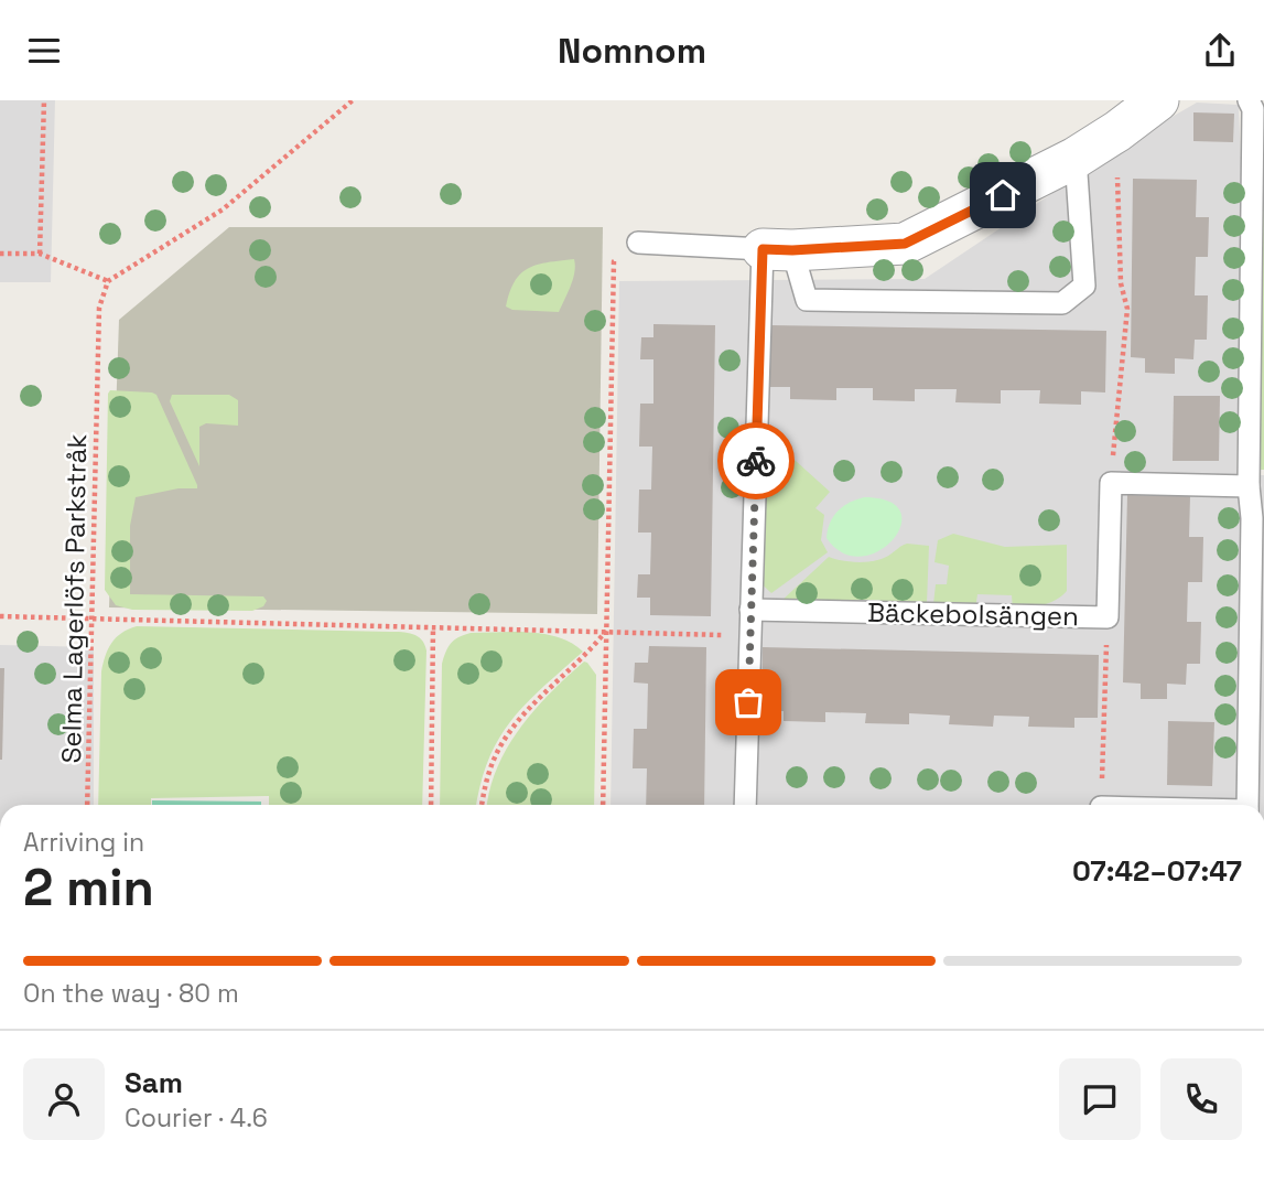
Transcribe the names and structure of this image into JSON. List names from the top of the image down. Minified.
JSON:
{"streets":{"lane":["Bäckebolsängen"],"path":["Selma Lagerlöfs Parkstråk"]},"page":{"header":"Nomnom","heading":["2 min","Arriving in","07:42–07:47"],"panel":["Sam","Courier · 4.6"],"bar":"On the way · 80 m"}}
